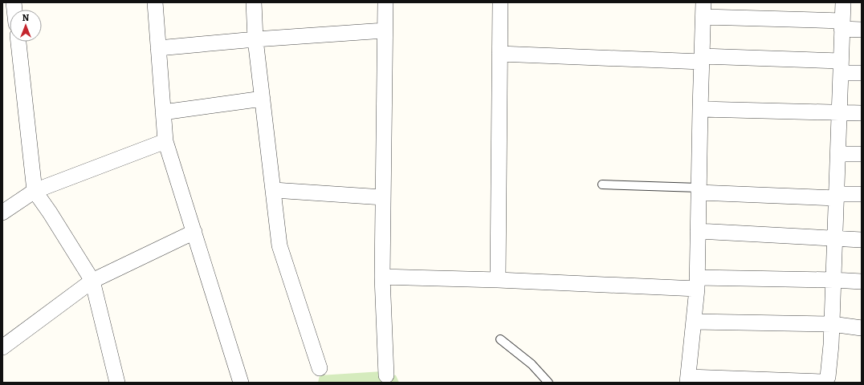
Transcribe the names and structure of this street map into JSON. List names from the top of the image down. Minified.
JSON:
{"north":"top"}
